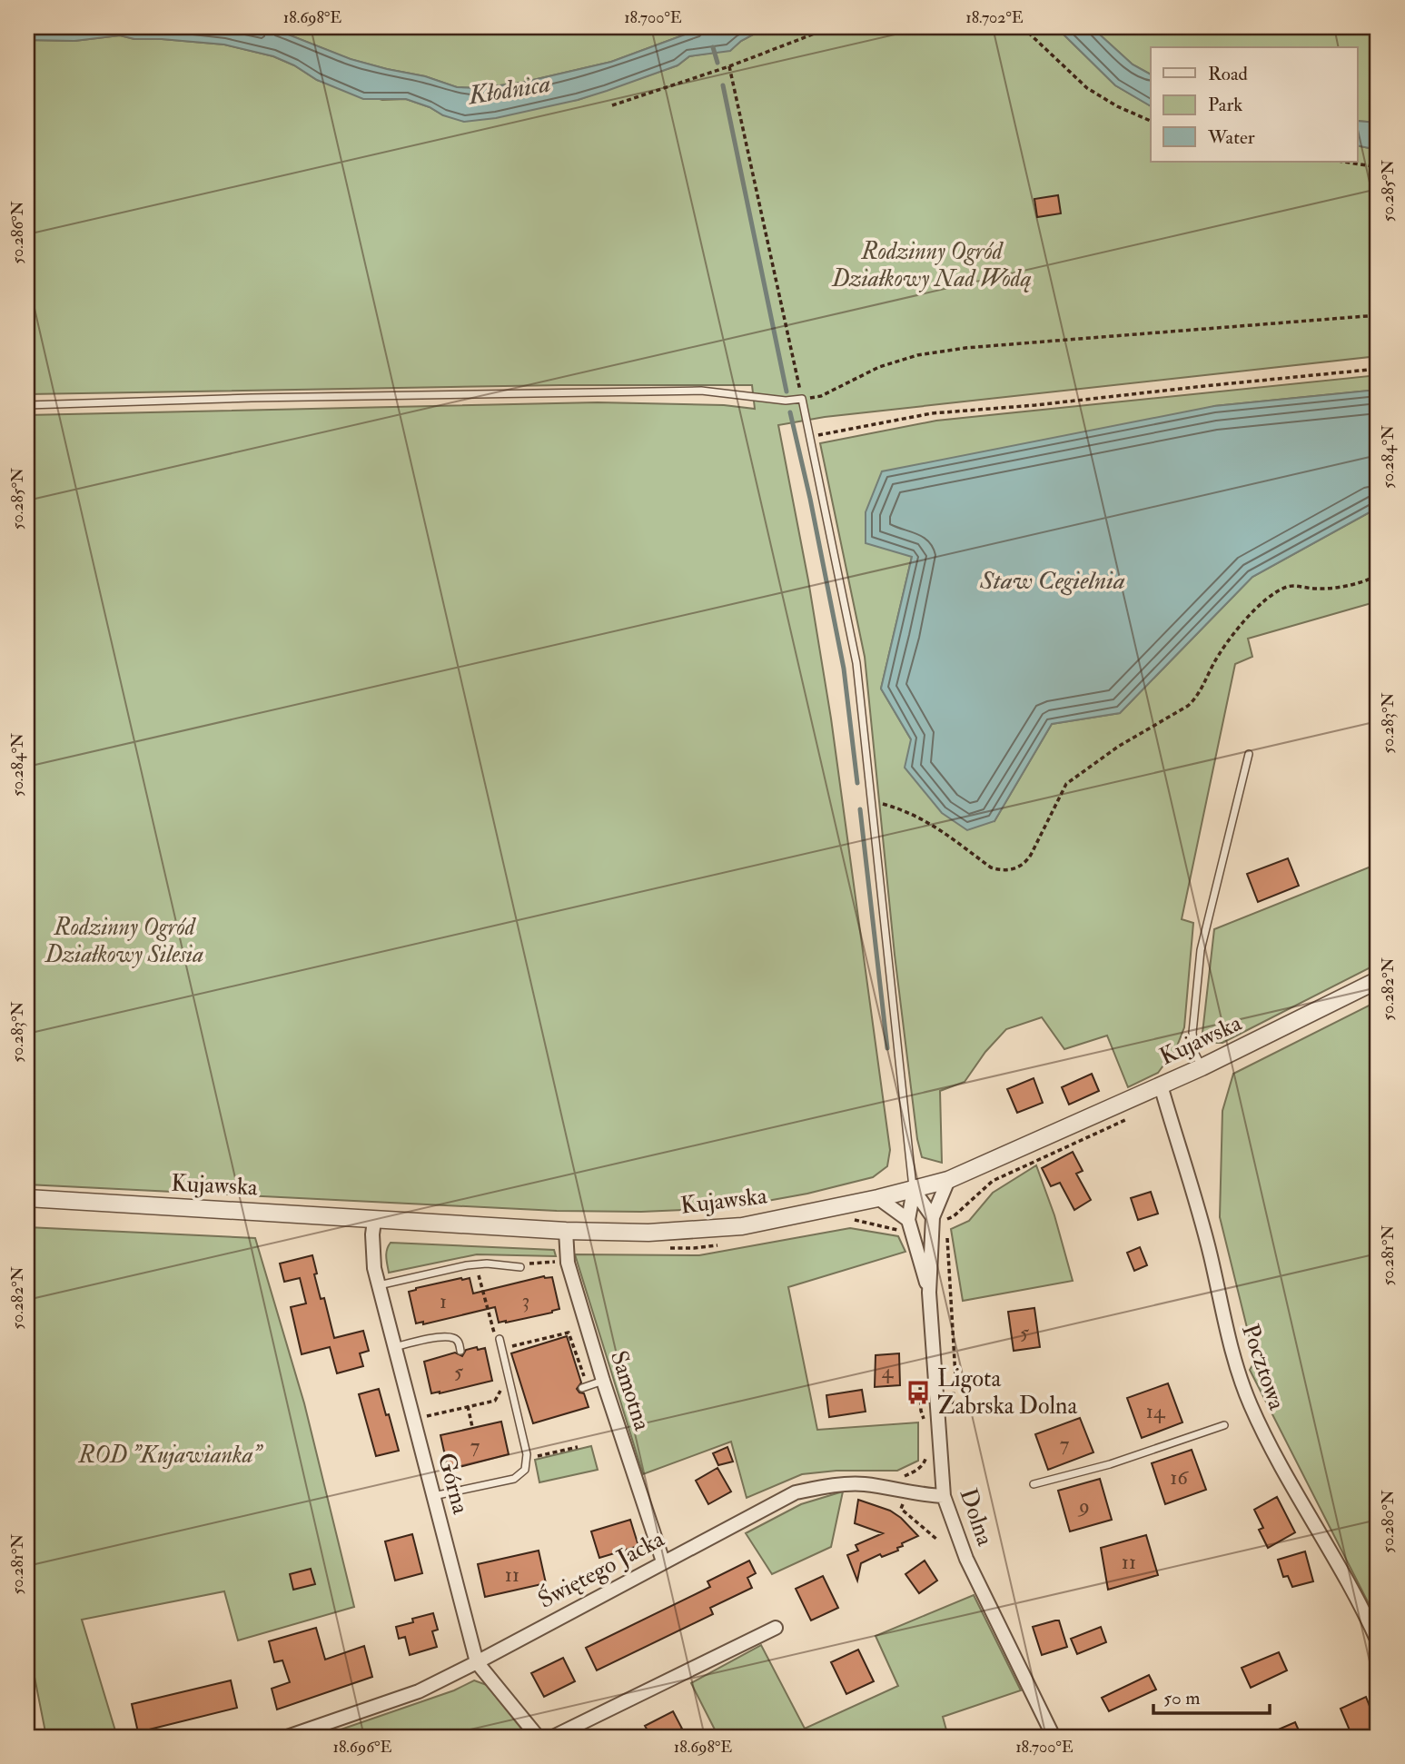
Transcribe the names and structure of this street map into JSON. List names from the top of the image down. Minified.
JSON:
{"streets":{"street":["Kujawska","Pocztowa","Samotna","Górna","Dolna","Świętego Jacka"]},"crossings":[["Kujawska","Pocztowa"],["Kujawska","Samotna"],["Kujawska","Górna"],["Kujawska","Dolna"],["Samotna","Świętego Jacka"],["Górna","Świętego Jacka"],["Dolna","Świętego Jacka"]],"water":["Kłodnica","Staw Cegielnia"],"parks":["Rodzinny Ogród Działkowy Nad Wodą","Rodzinny Ogród Działkowy Silesia","ROD \"Kujawianka\""],"places":{"bus stop":["Ligota Zabrska Dolna"]},"house_numbers":["3","1","5","5","4","14","7","7","16","9","11","11"],"legend":["Road","Park","Water"],"scale_bar":"50 m","coordinates":["18.698°E","18.700°E","18.702°E","50.285°N","50.286°N","50.284°N","50.283°N","50.282°N","50.281°N","50.280°N","18.696°E"]}
